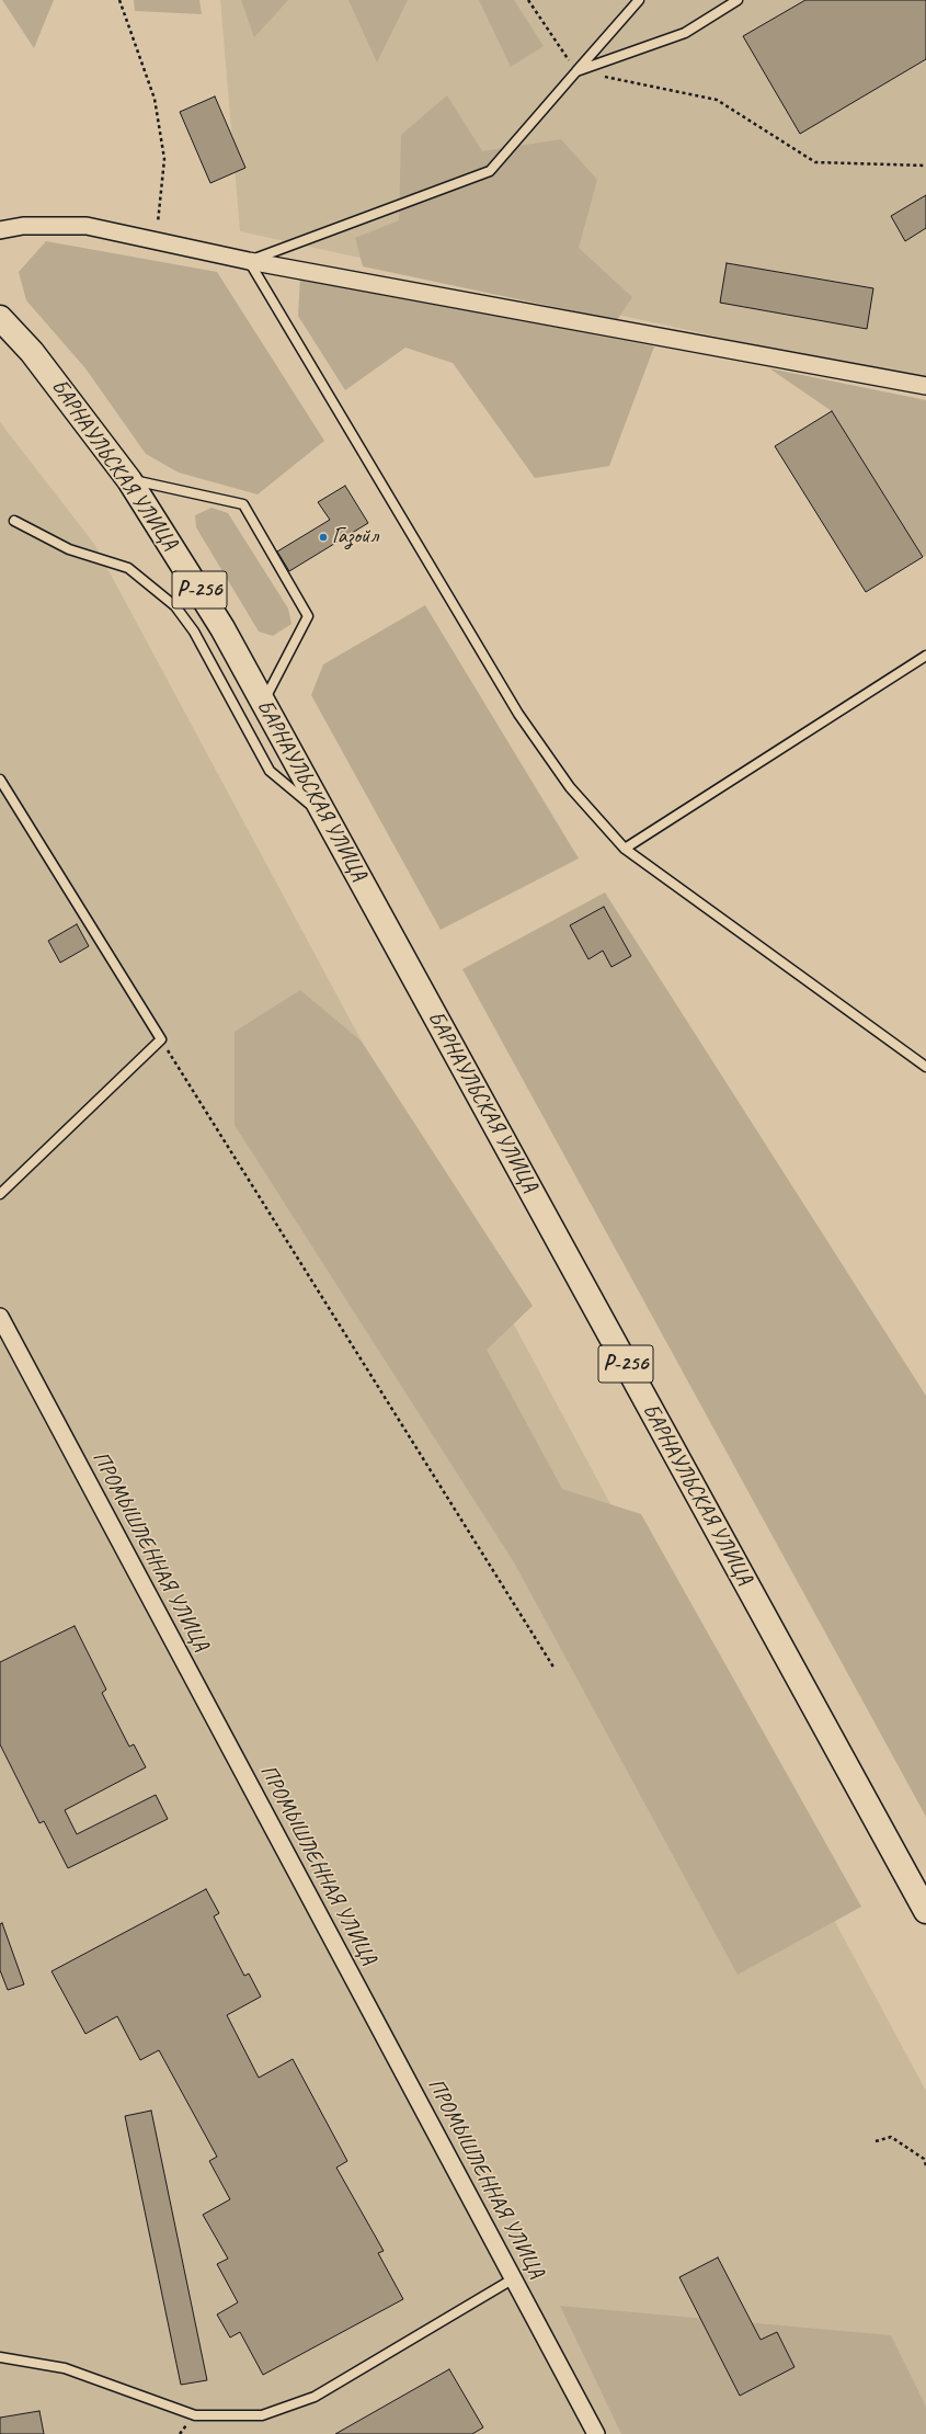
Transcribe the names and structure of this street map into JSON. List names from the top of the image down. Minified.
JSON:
{"streets":{"highway":["БАРНАУЛЬСКАЯ УЛИЦА","Р-256"],"street":["ПРОМЫШЛЕННАЯ УЛИЦА"]},"places":["Газойл"]}
